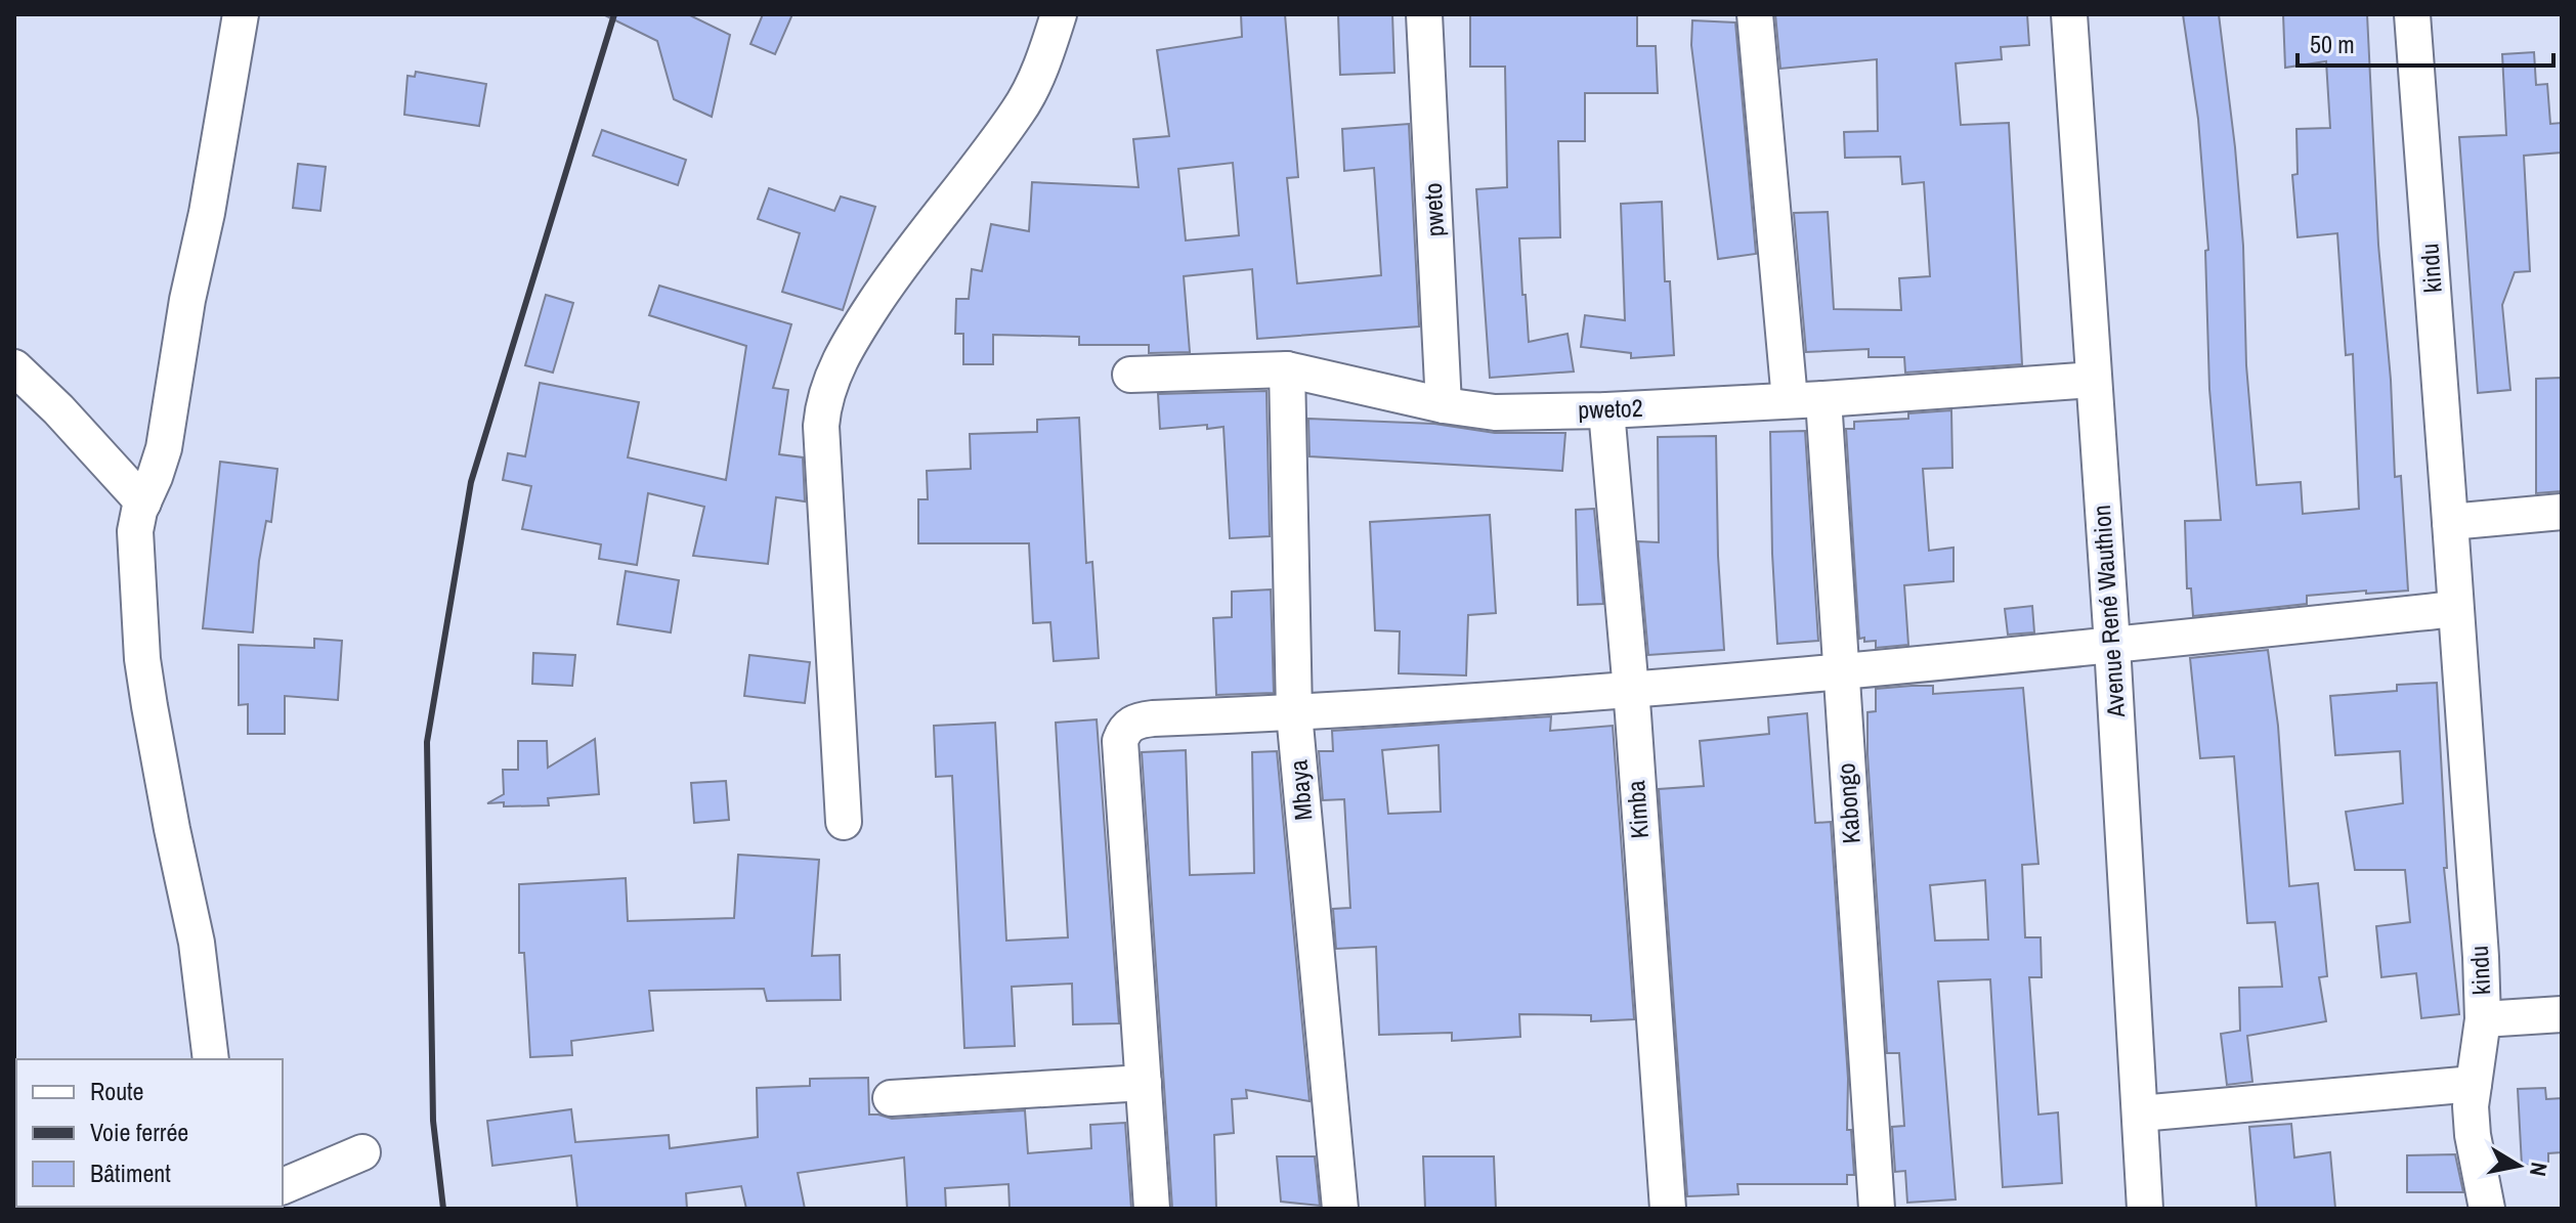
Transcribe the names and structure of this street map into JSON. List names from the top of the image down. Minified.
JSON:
{"streets":{"street":["pweto","kindu","pweto2","Avenue René Wauthion","Mbaya","Kabongo","Kimba"]},"crossings":[["pweto","pweto2"],["pweto2","Avenue René Wauthion"],["pweto2","Mbaya"],["pweto2","Kabongo"],["pweto2","Kimba"]],"legend":["Route","Voie ferrée","Bâtiment"],"scale_bar":"50 m","north":"right"}
